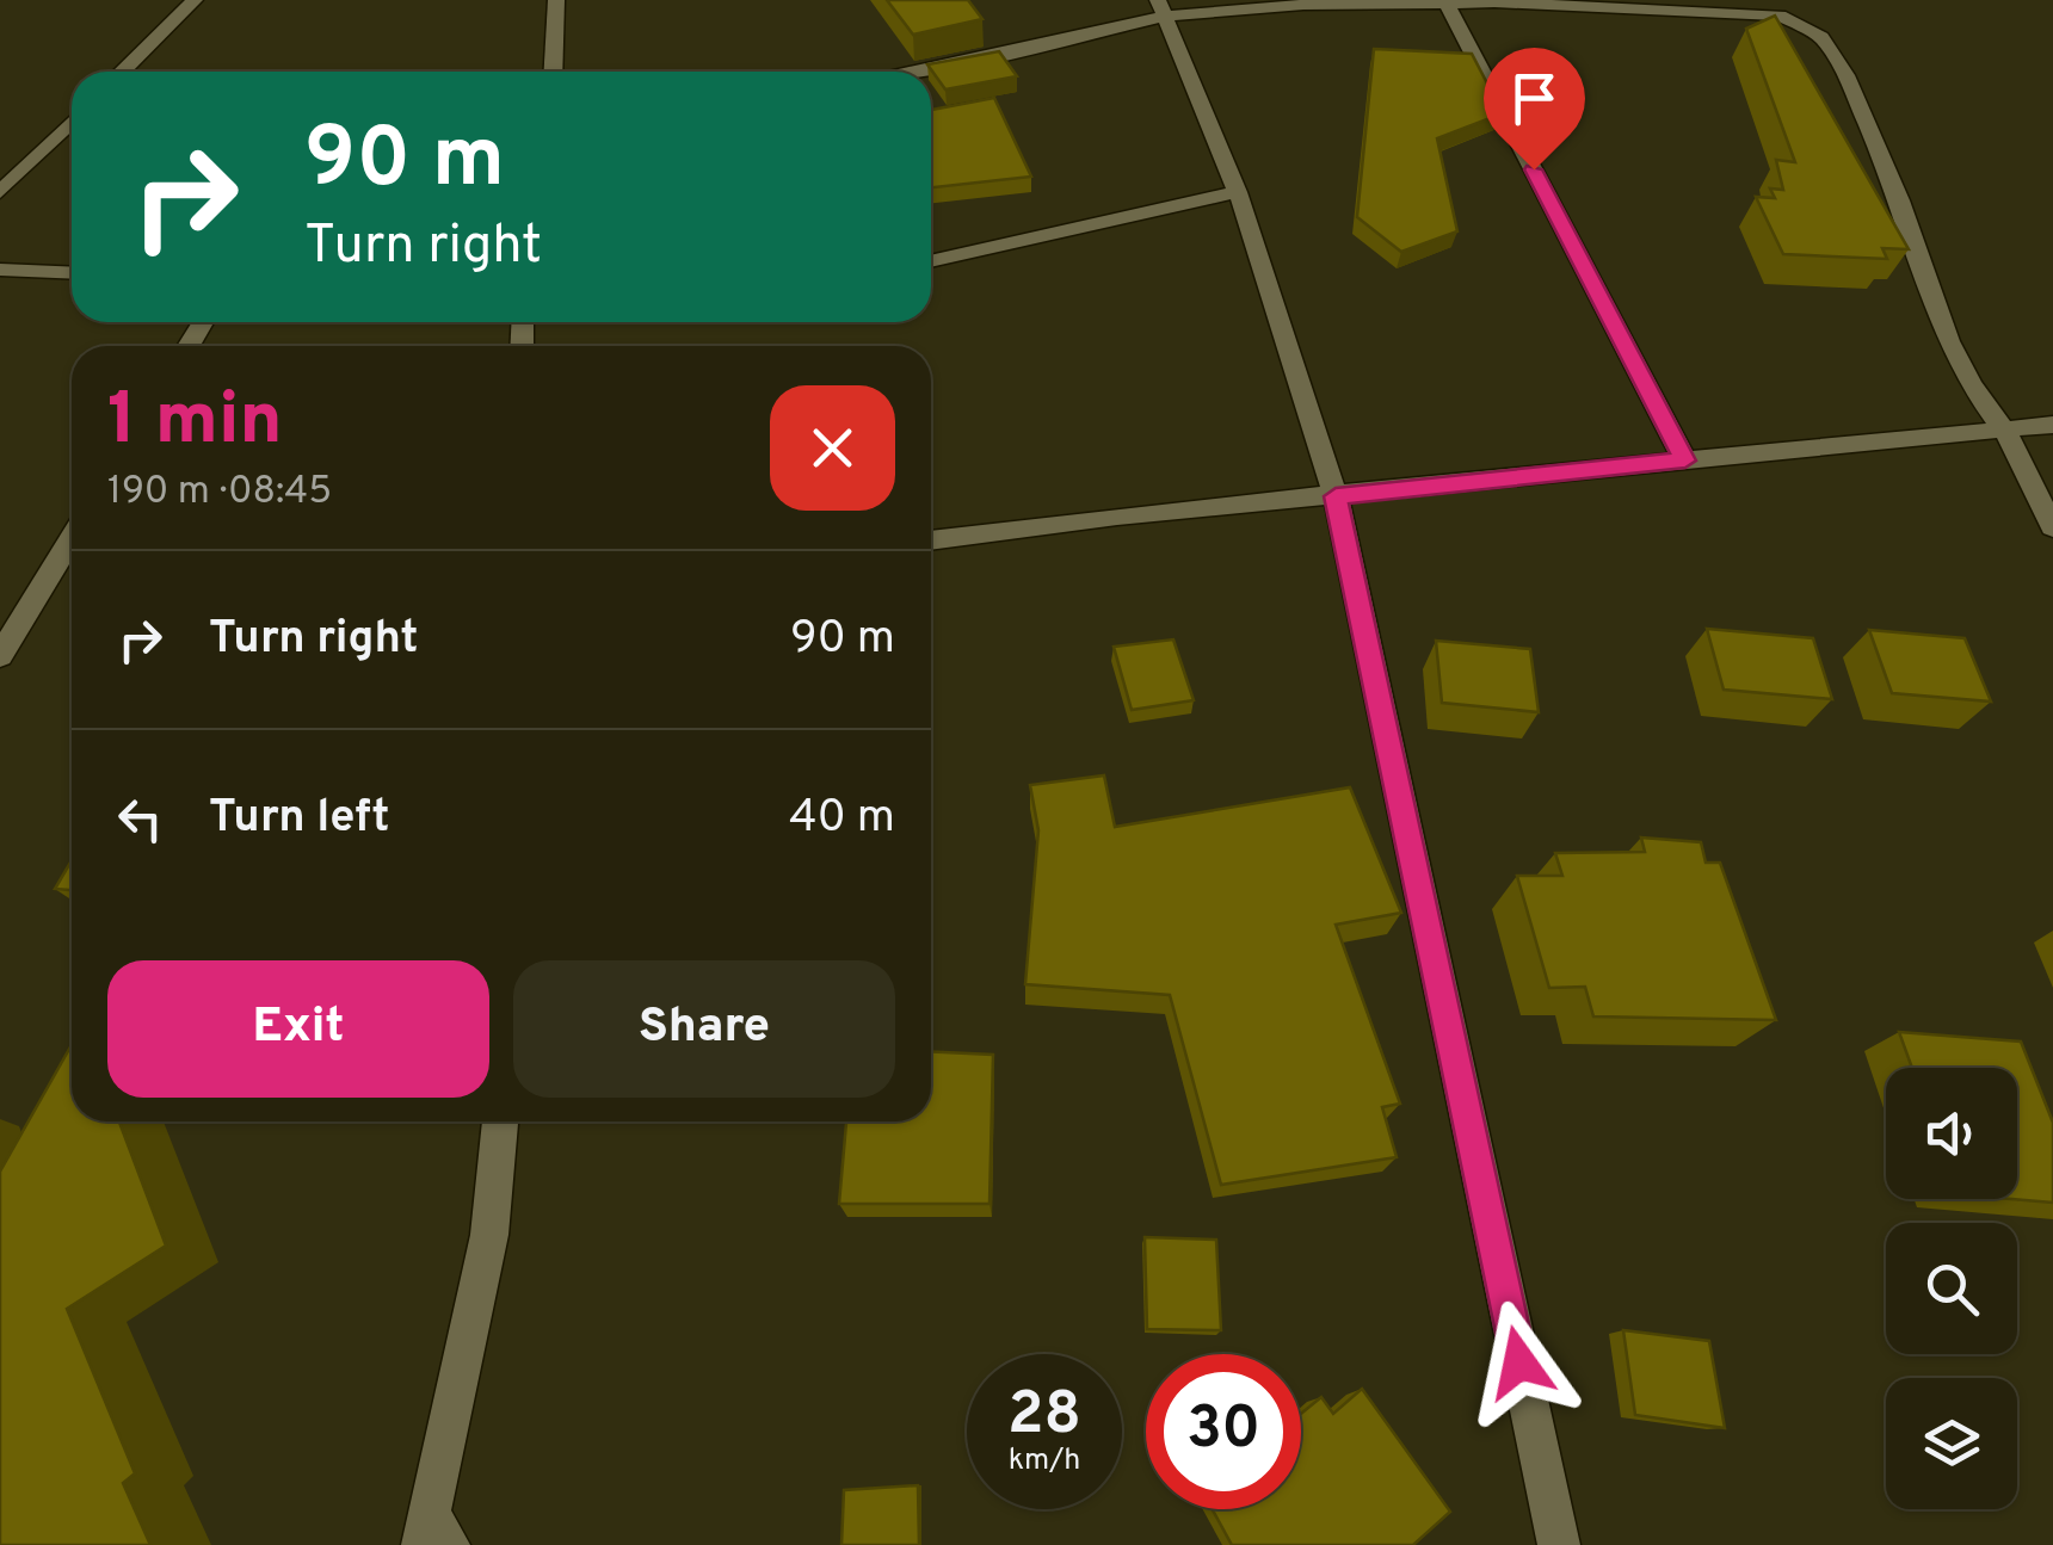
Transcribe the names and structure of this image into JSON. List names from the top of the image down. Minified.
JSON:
{"page":{"turn":["90 m","Turn right"],"heading":["1 min","190 m · 08:45"],"list":[{"name":"Turn right","value":"90 m"},{"name":"Turn left","value":"40 m"}],"buttons":["Exit","Share"],"speed":"28 km/h","limit":"30"}}
